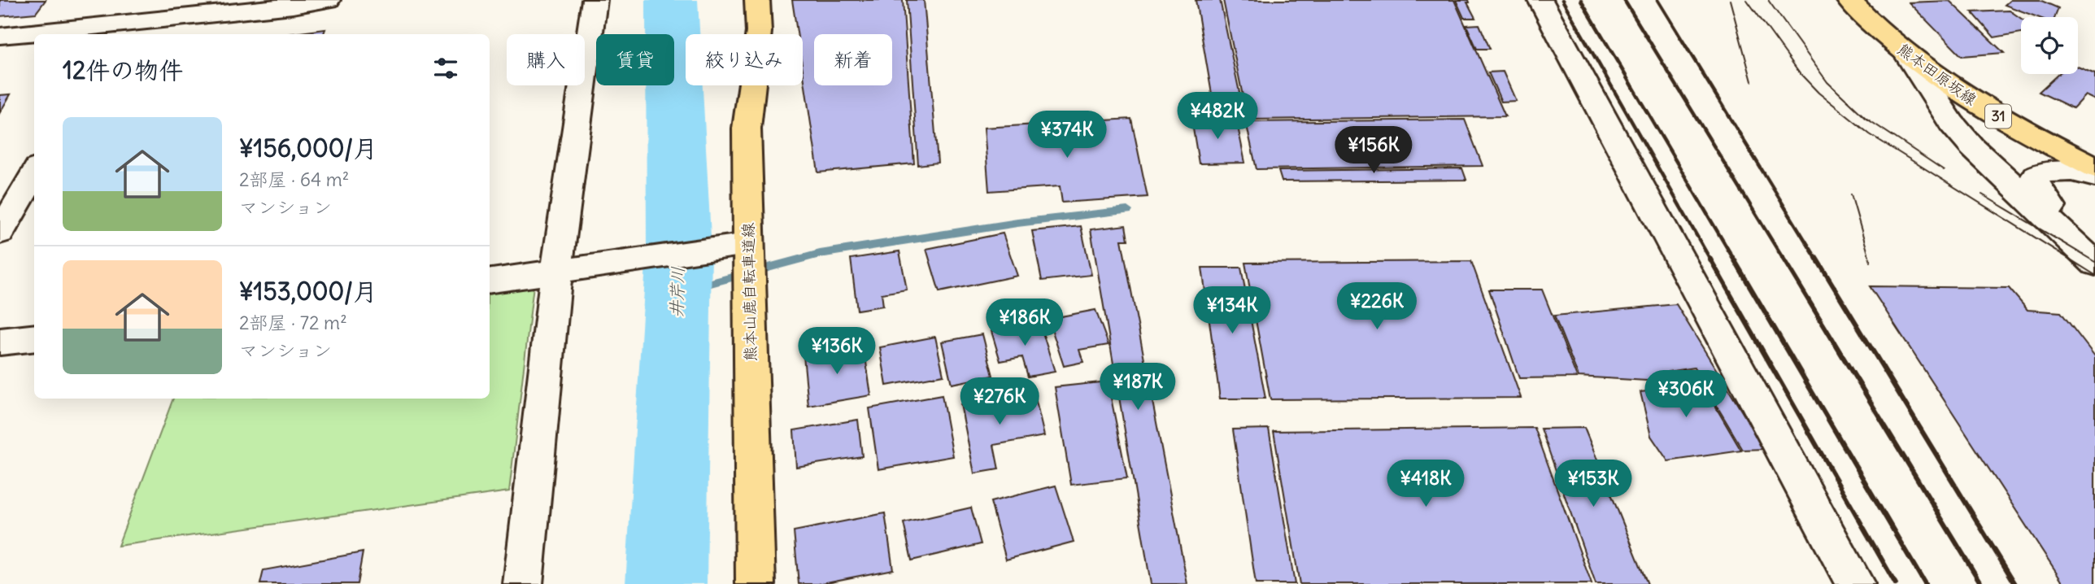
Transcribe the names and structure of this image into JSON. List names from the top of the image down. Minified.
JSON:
{"streets":{"main road":["熊本田原坂線","31","熊本山鹿自転車道線"]},"water":["井芹川"],"page":{"chip":["購入","賃貸","絞り込み","新着"],"heading":"12件の物件","price":["¥482K","¥374K","¥156K","¥226K","¥134K","¥186K","¥136K","¥187K","¥306K","¥276K","¥418K","¥153K"],"list":[{"name":"¥156,000/月","note":"2部屋 · 64 m² · マンション"},{"name":"¥153,000/月","note":"2部屋 · 72 m² · マンション"}]}}
